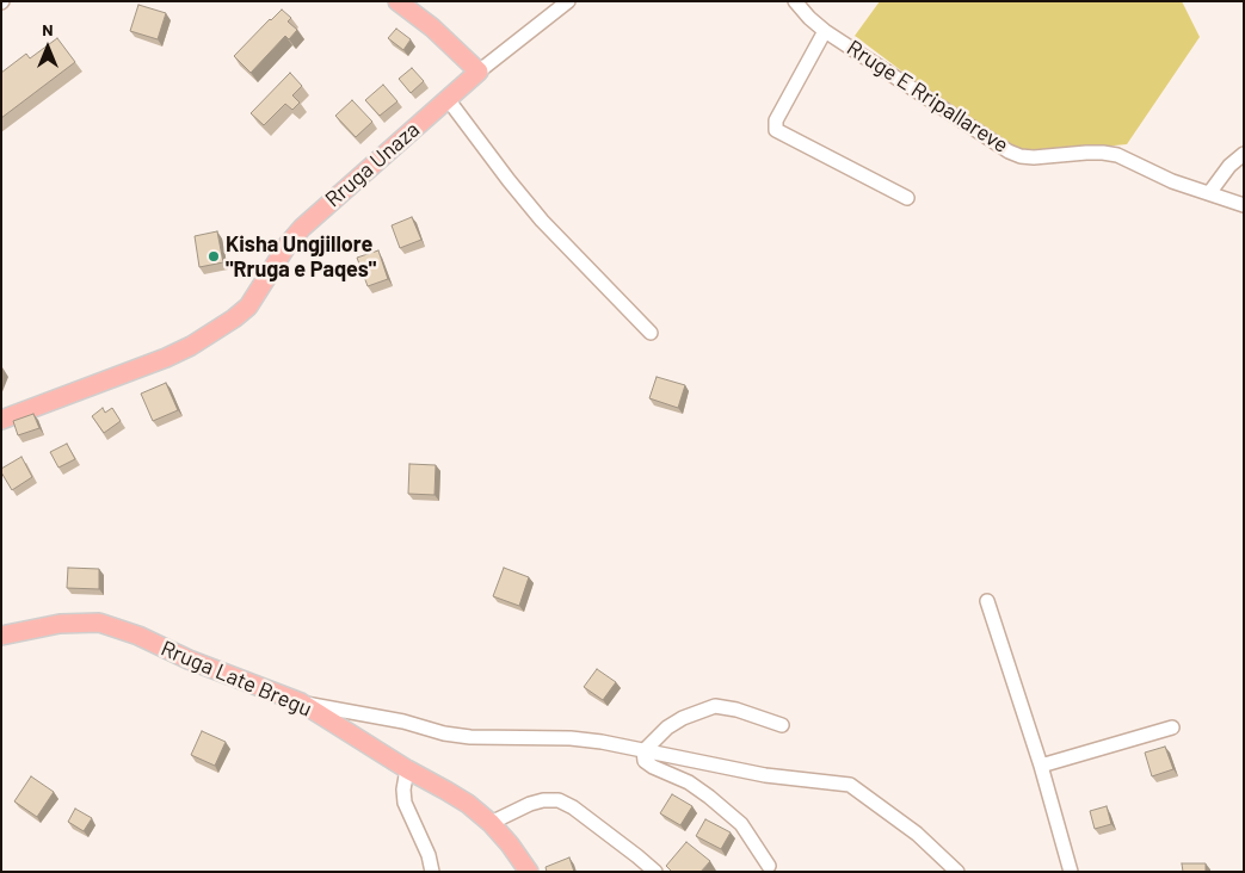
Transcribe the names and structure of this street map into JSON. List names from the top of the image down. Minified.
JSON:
{"streets":{"main road":["Rruga Unaza","Rruga Late Bregu"],"street":["Rruge E Rripallareve"]},"places":["Kisha Ungjillore \"Rruga e Paqes\""],"north":"top"}
